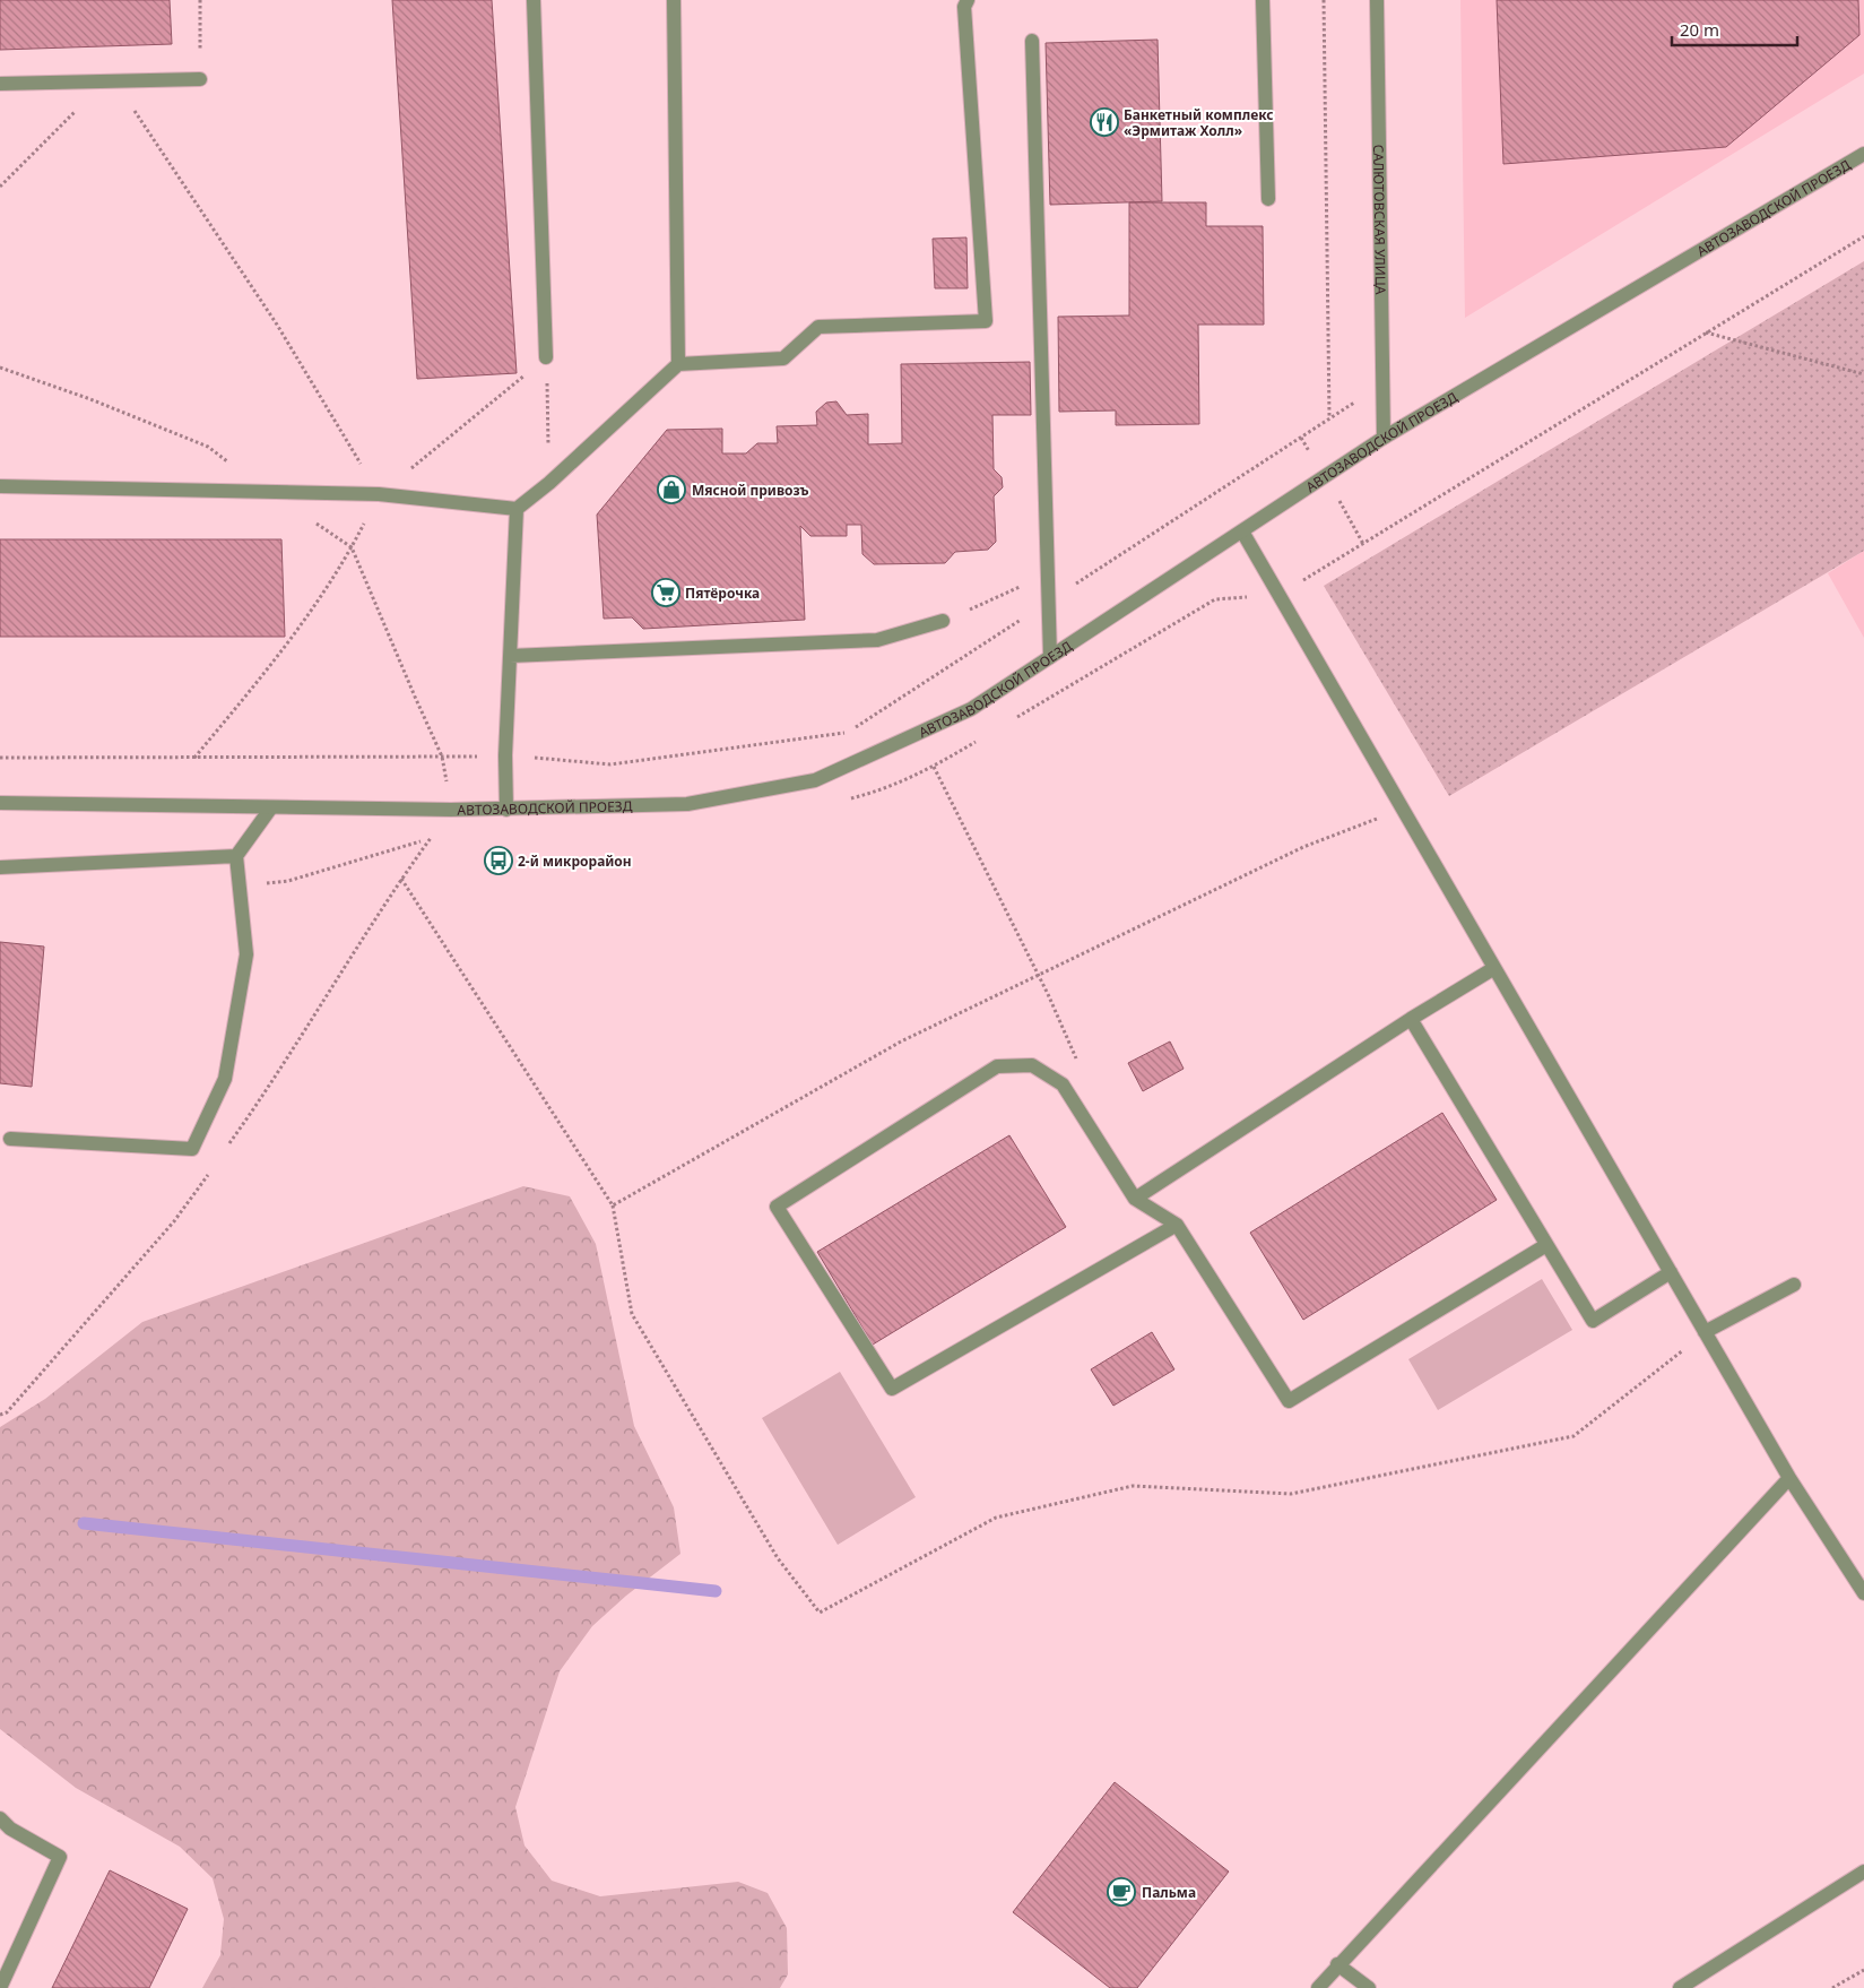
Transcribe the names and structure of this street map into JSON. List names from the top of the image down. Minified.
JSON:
{"streets":{"street":["АВТОЗАВОДСКОЙ ПРОЕЗД","САЛЮТОВСКАЯ УЛИЦА"]},"crossings":[["АВТОЗАВОДСКОЙ ПРОЕЗД","САЛЮТОВСКАЯ УЛИЦА"]],"places":{"restaurant":["Банкетный комплекс «Эрмитаж Холл»"],"shop":["Мясной привозъ"],"supermarket":["Пятёрочка"],"bus stop":["2-й микрорайон"],"cafe":["Пальма"]},"scale_bar":"20 m"}
